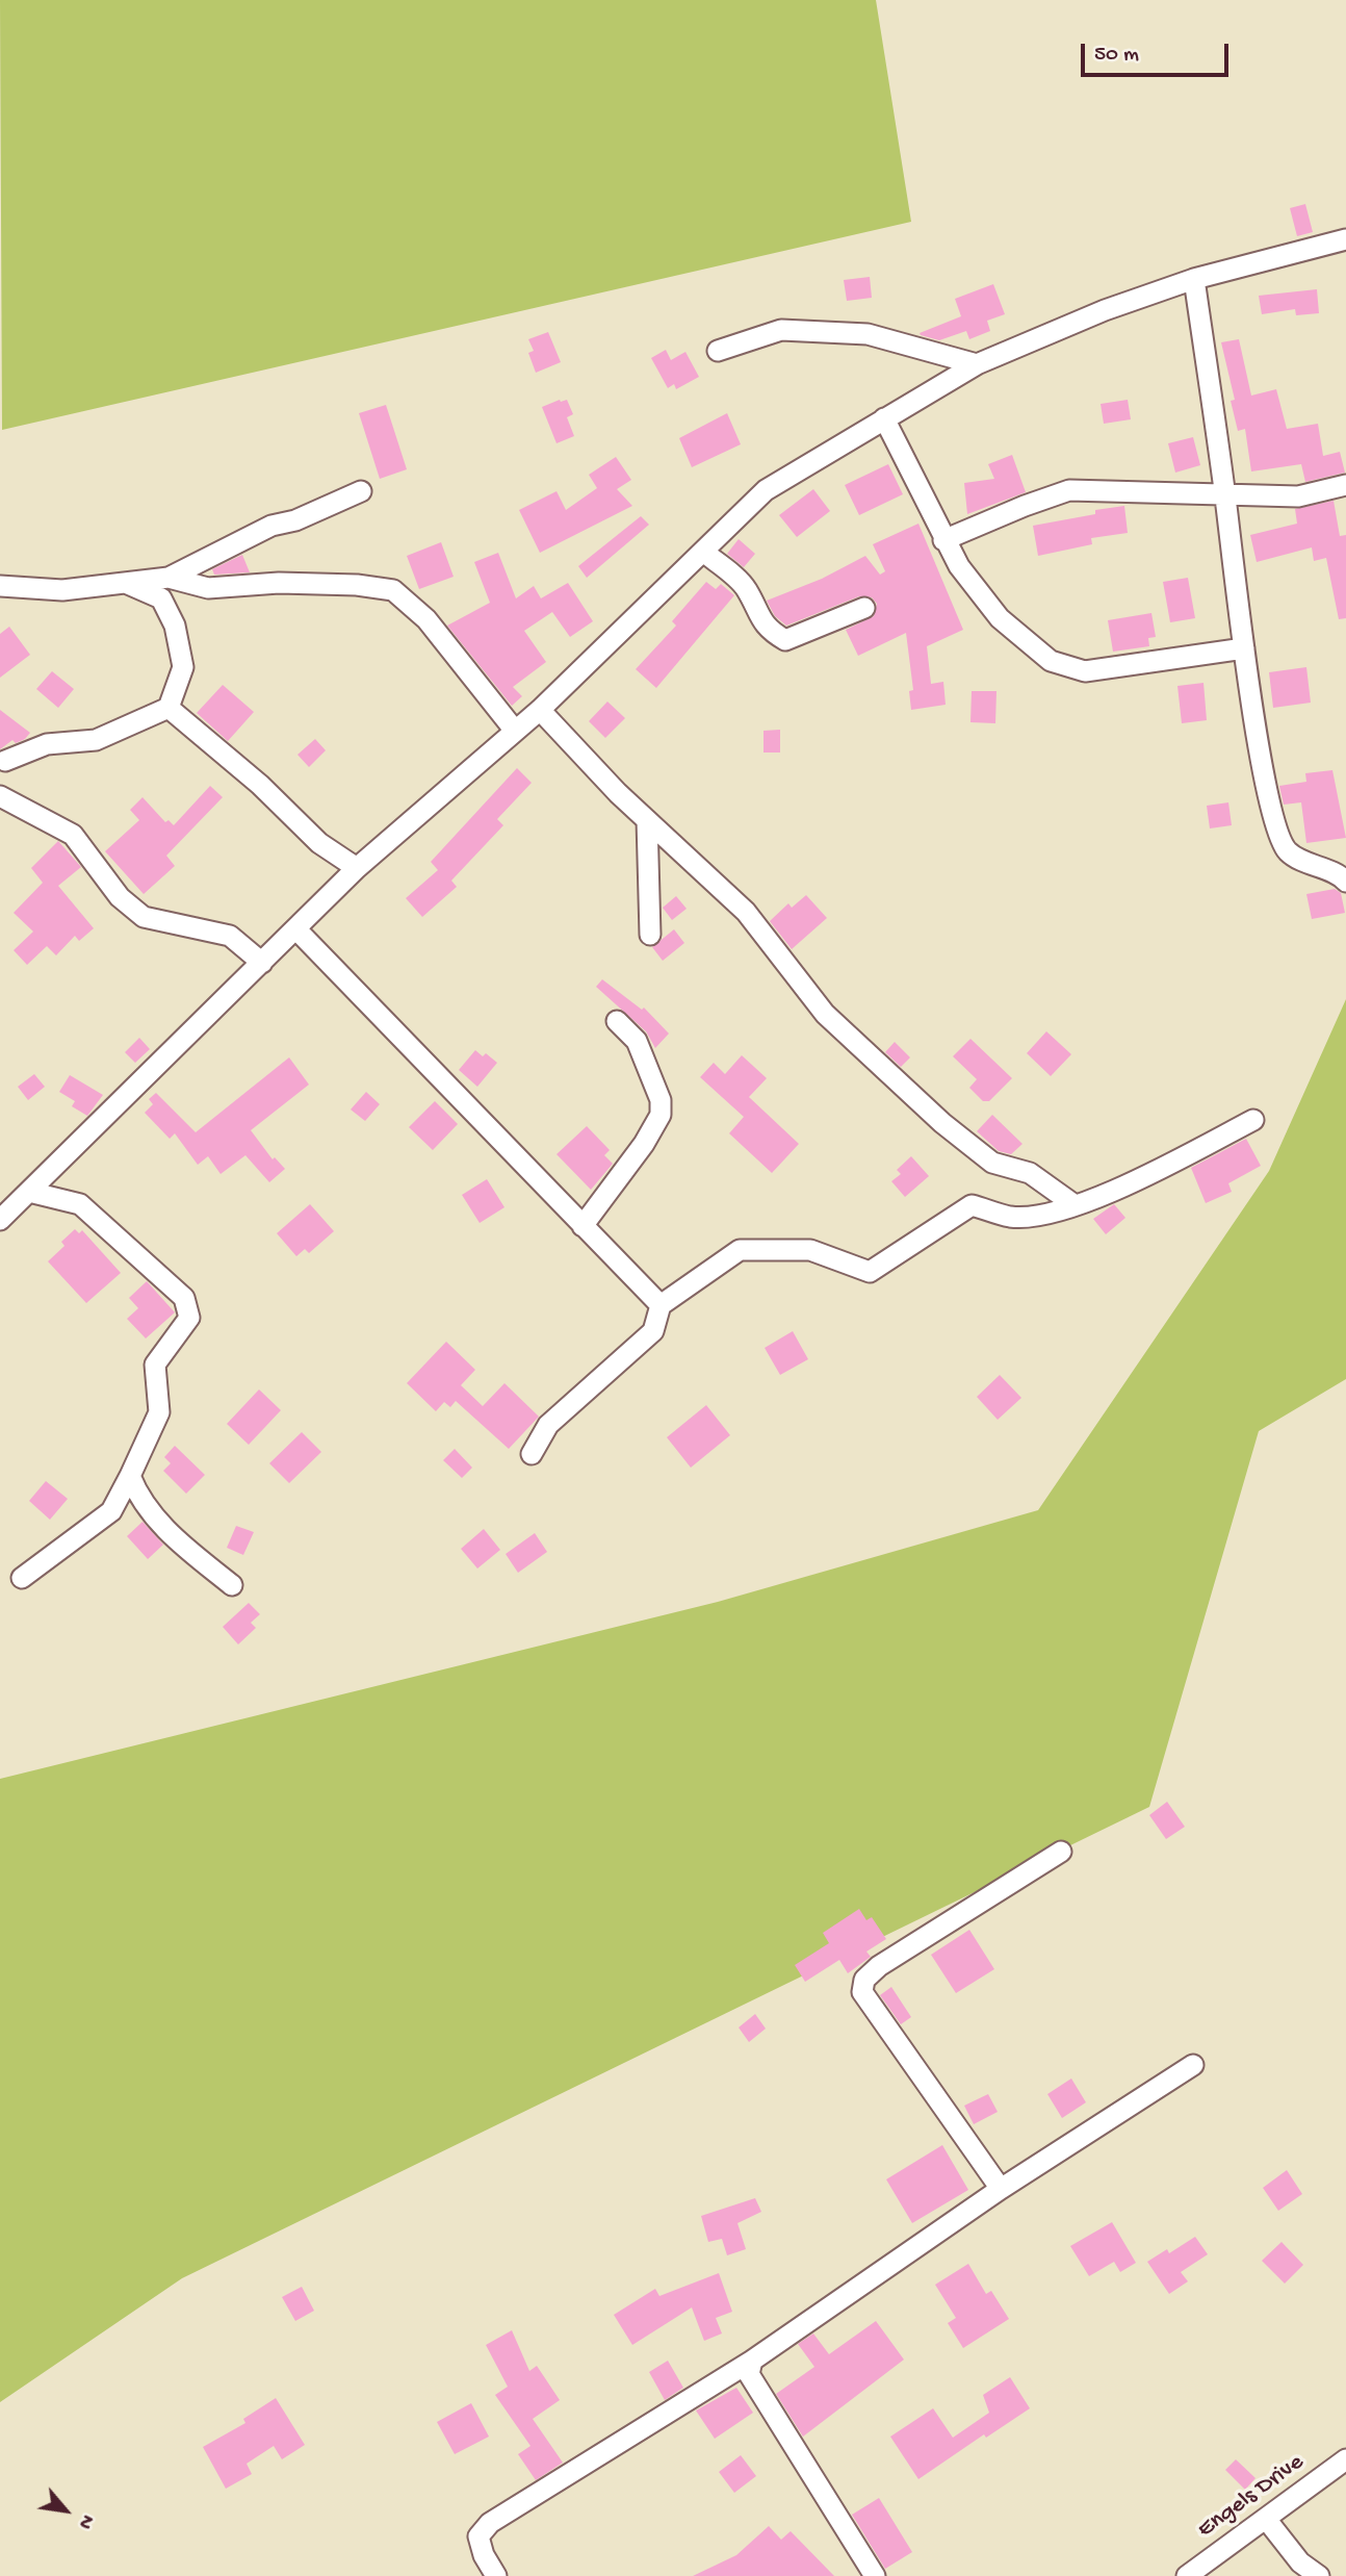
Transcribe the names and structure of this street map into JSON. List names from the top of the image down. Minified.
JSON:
{"streets":{"street":["Engels Drive"]},"scale_bar":"50 m","north":"bottom right"}
